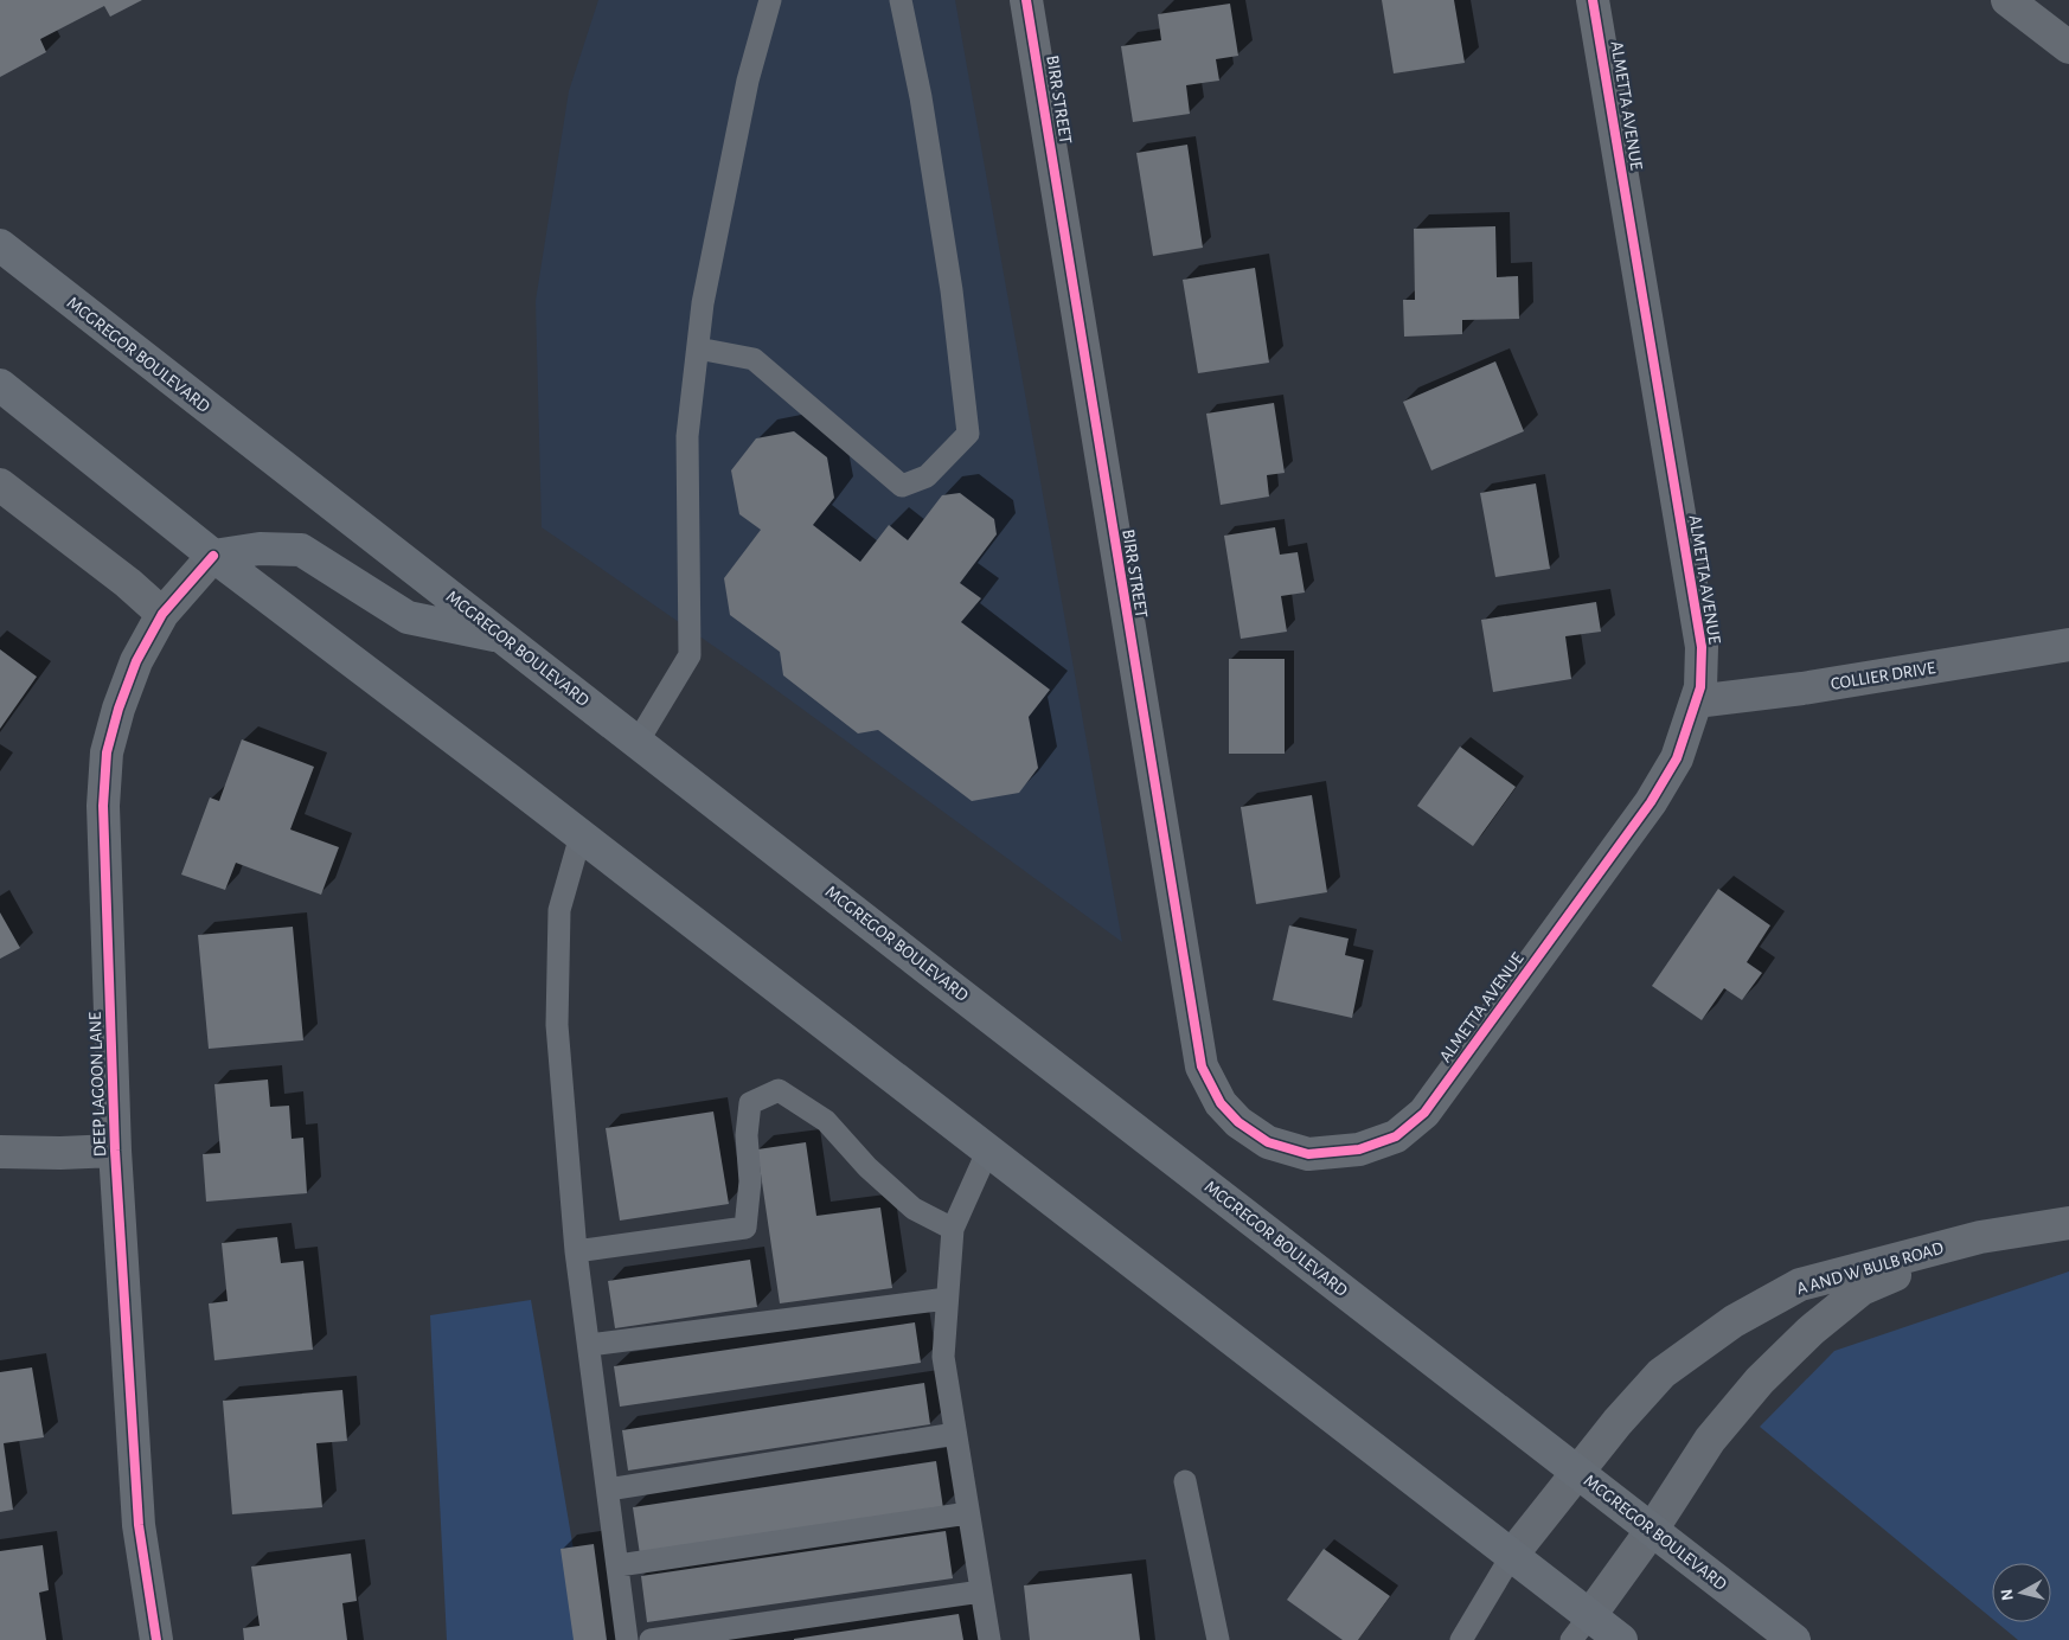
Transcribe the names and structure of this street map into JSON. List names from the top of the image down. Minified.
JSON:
{"streets":{"main road":["MCGREGOR BOULEVARD"],"street":["BIRR STREET","ALMETTA AVENUE","COLLIER DRIVE","DEEP LAGOON LANE","A AND W BULB ROAD"]},"crossings":[["BIRR STREET","ALMETTA AVENUE"],["ALMETTA AVENUE","COLLIER DRIVE"],["MCGREGOR BOULEVARD","A AND W BULB ROAD"]],"north":"left"}
